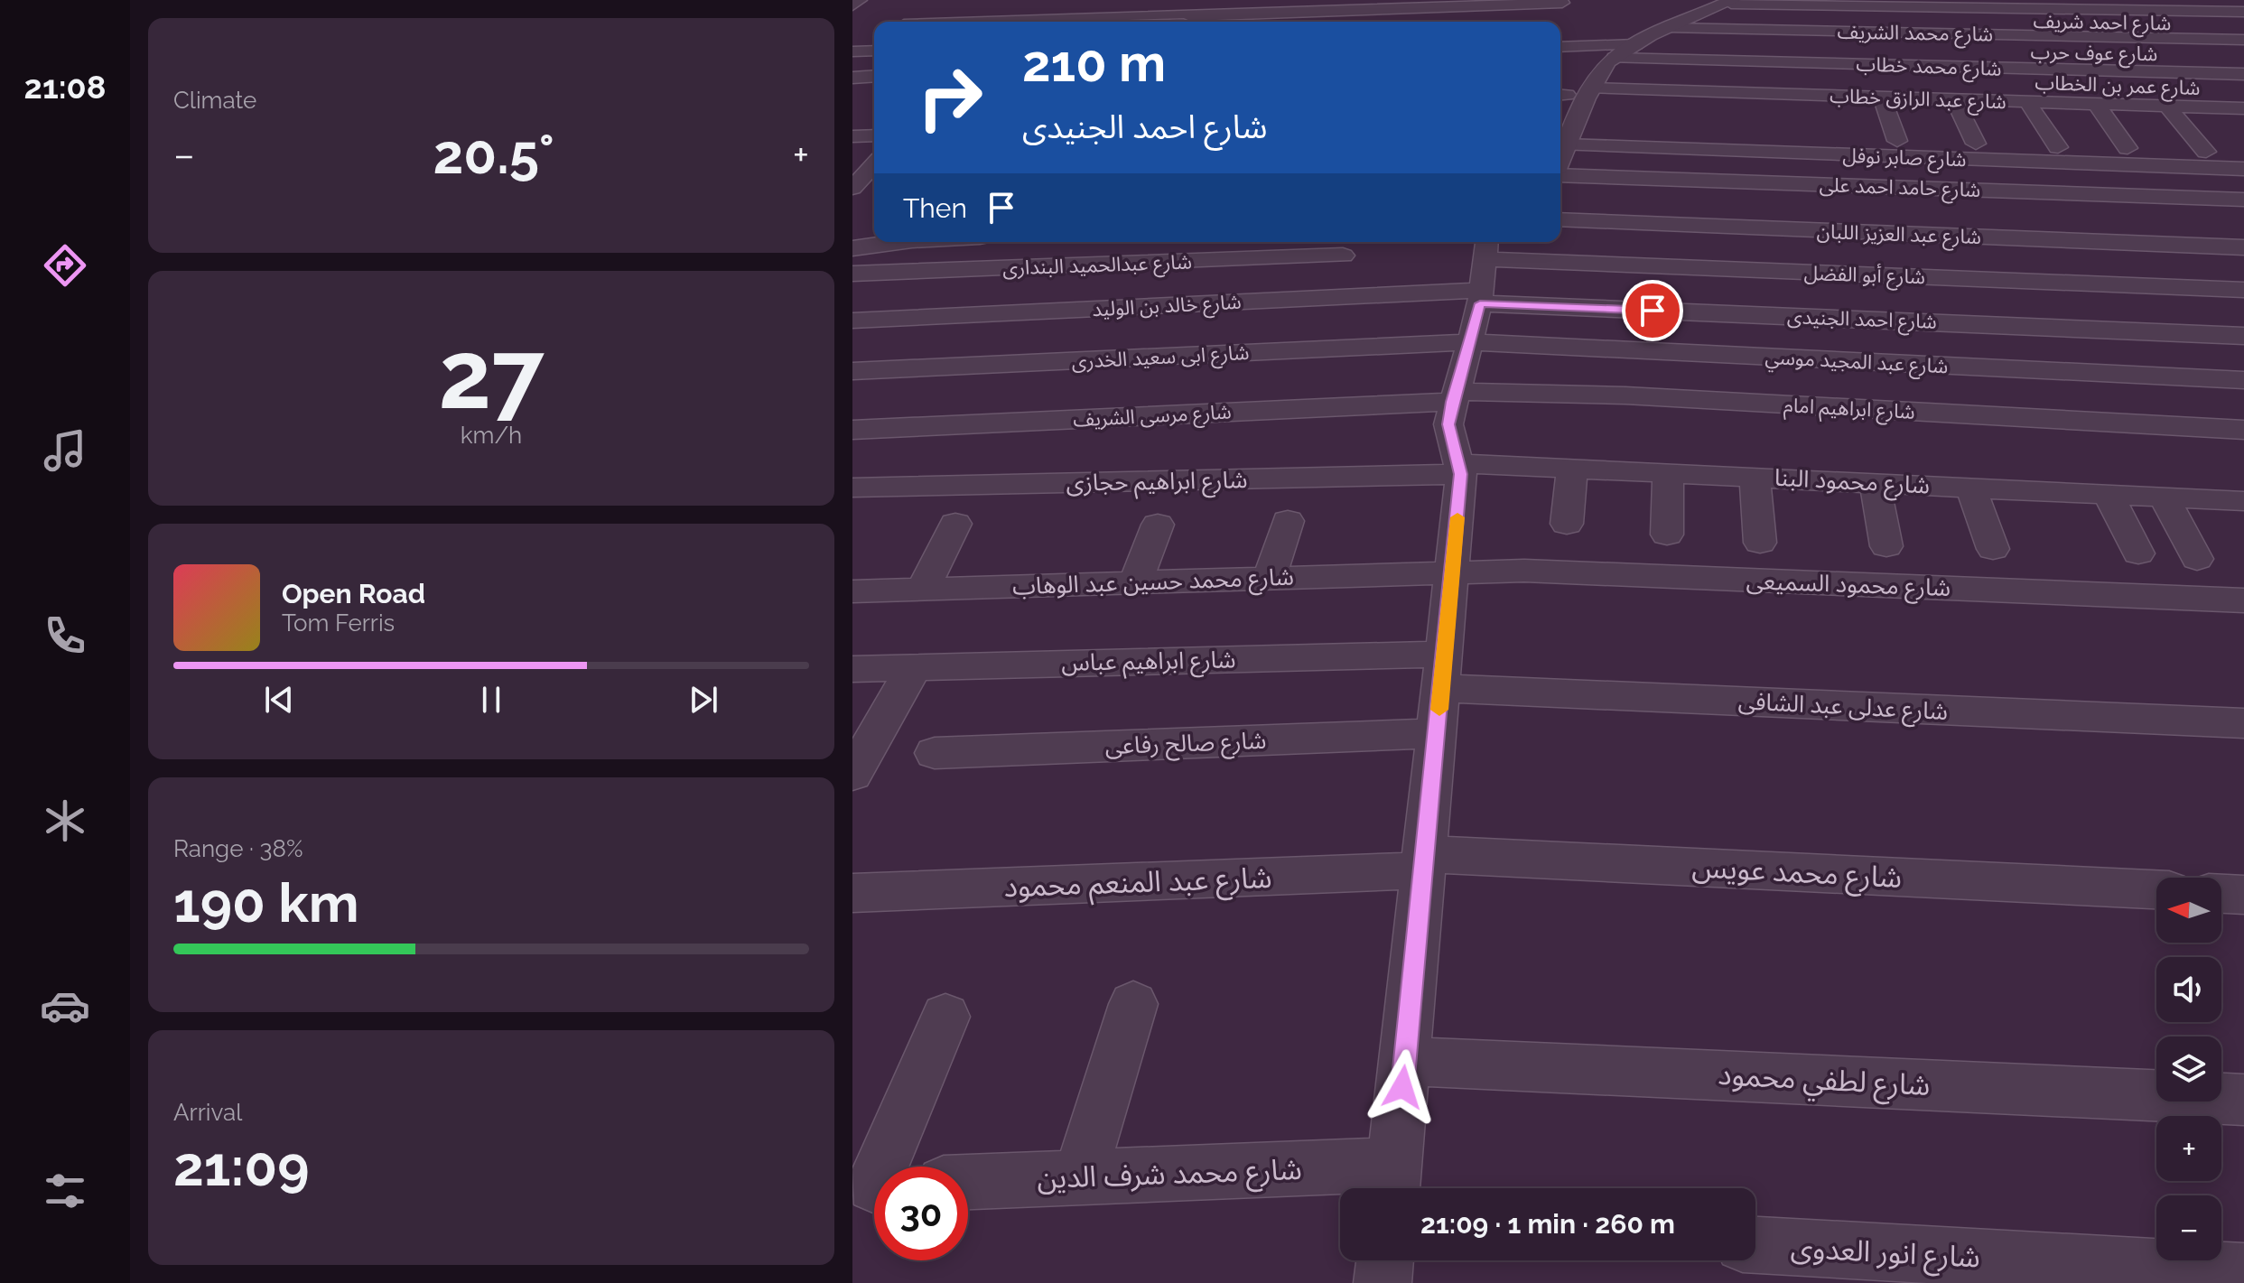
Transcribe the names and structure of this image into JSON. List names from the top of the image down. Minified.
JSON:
{"streets":{"street":["شارع احمد شريف","شارع محمد الشريف","شارع عوف حرب","شارع محمد خطاب","شارع عمر بن الخطاب","شارع عبد الرازق خطاب","شارع صابر نوفل","شارع حامد احمد على","شارع عبد العزيز اللبان","شارع عبدالحميد البندارى","شارع أبو الفضل","شارع خالد بن الوليد","شارع احمد الجنيدى","شارع ابى سعيد الخدرى","شارع عبد المجيد موسي","شارع ابراهيم امام","شارع مرسى الشريف","شارع ابراهيم حجازى","شارع محمود البنا","شارع محمد حسين عبد الوهاب","شارع محمود السميعى","شارع ابراهيم عباس","شارع عدلى عبد الشافى","شارع صالح رفاعى","شارع محمد عويس","شارع عبد المنعم محمود","شارع لطفي محمود","شارع محمد شرف الدين","شارع انور العدوى"]},"crossings":[["شارع محمد خطاب","شارع عمر بن الخطاب"],["شارع أبو الفضل","شارع خالد بن الوليد"],["شارع أبو الفضل","شارع احمد الجنيدى"],["شارع خالد بن الوليد","شارع احمد الجنيدى"],["شارع ابى سعيد الخدرى","شارع عبد المجيد موسي"],["شارع ابراهيم امام","شارع مرسى الشريف"],["شارع ابراهيم حجازى","شارع محمود البنا"],["شارع محمد حسين عبد الوهاب","شارع محمود السميعى"],["شارع ابراهيم عباس","شارع عدلى عبد الشافى"],["شارع محمد عويس","شارع عبد المنعم محمود"]],"north":"left","page":{"tabs":"21:08","tile":["Climate",["27","km/h"],["Range · 38%","190 km"],["Arrival","21:09"]],"turn":["210 m","شارع احمد الجنيدى"],"heat":["−","20.5°","+"],"then":"Then","song":["Open Road","Tom Ferris"],"map_buttons":["+","−"],"limit":"30","trip":"21:09 · 1 min · 260 m"}}
